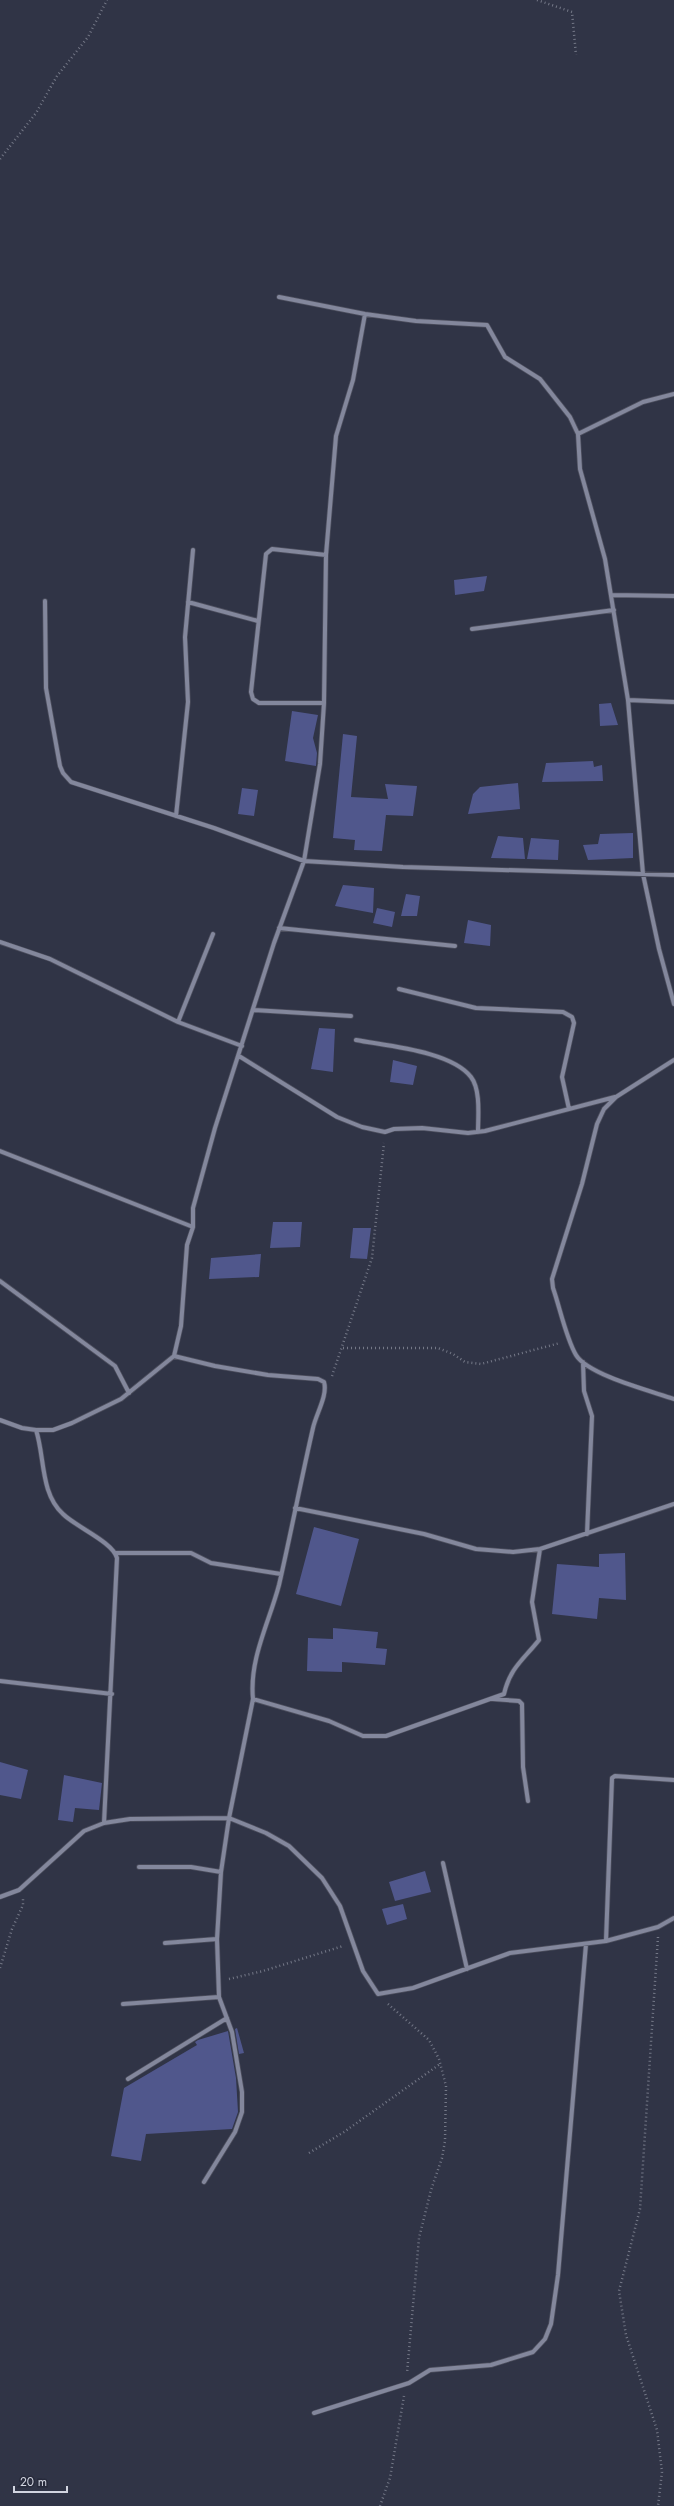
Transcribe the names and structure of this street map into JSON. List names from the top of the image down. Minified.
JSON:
{"scale_bar":"20 m"}
